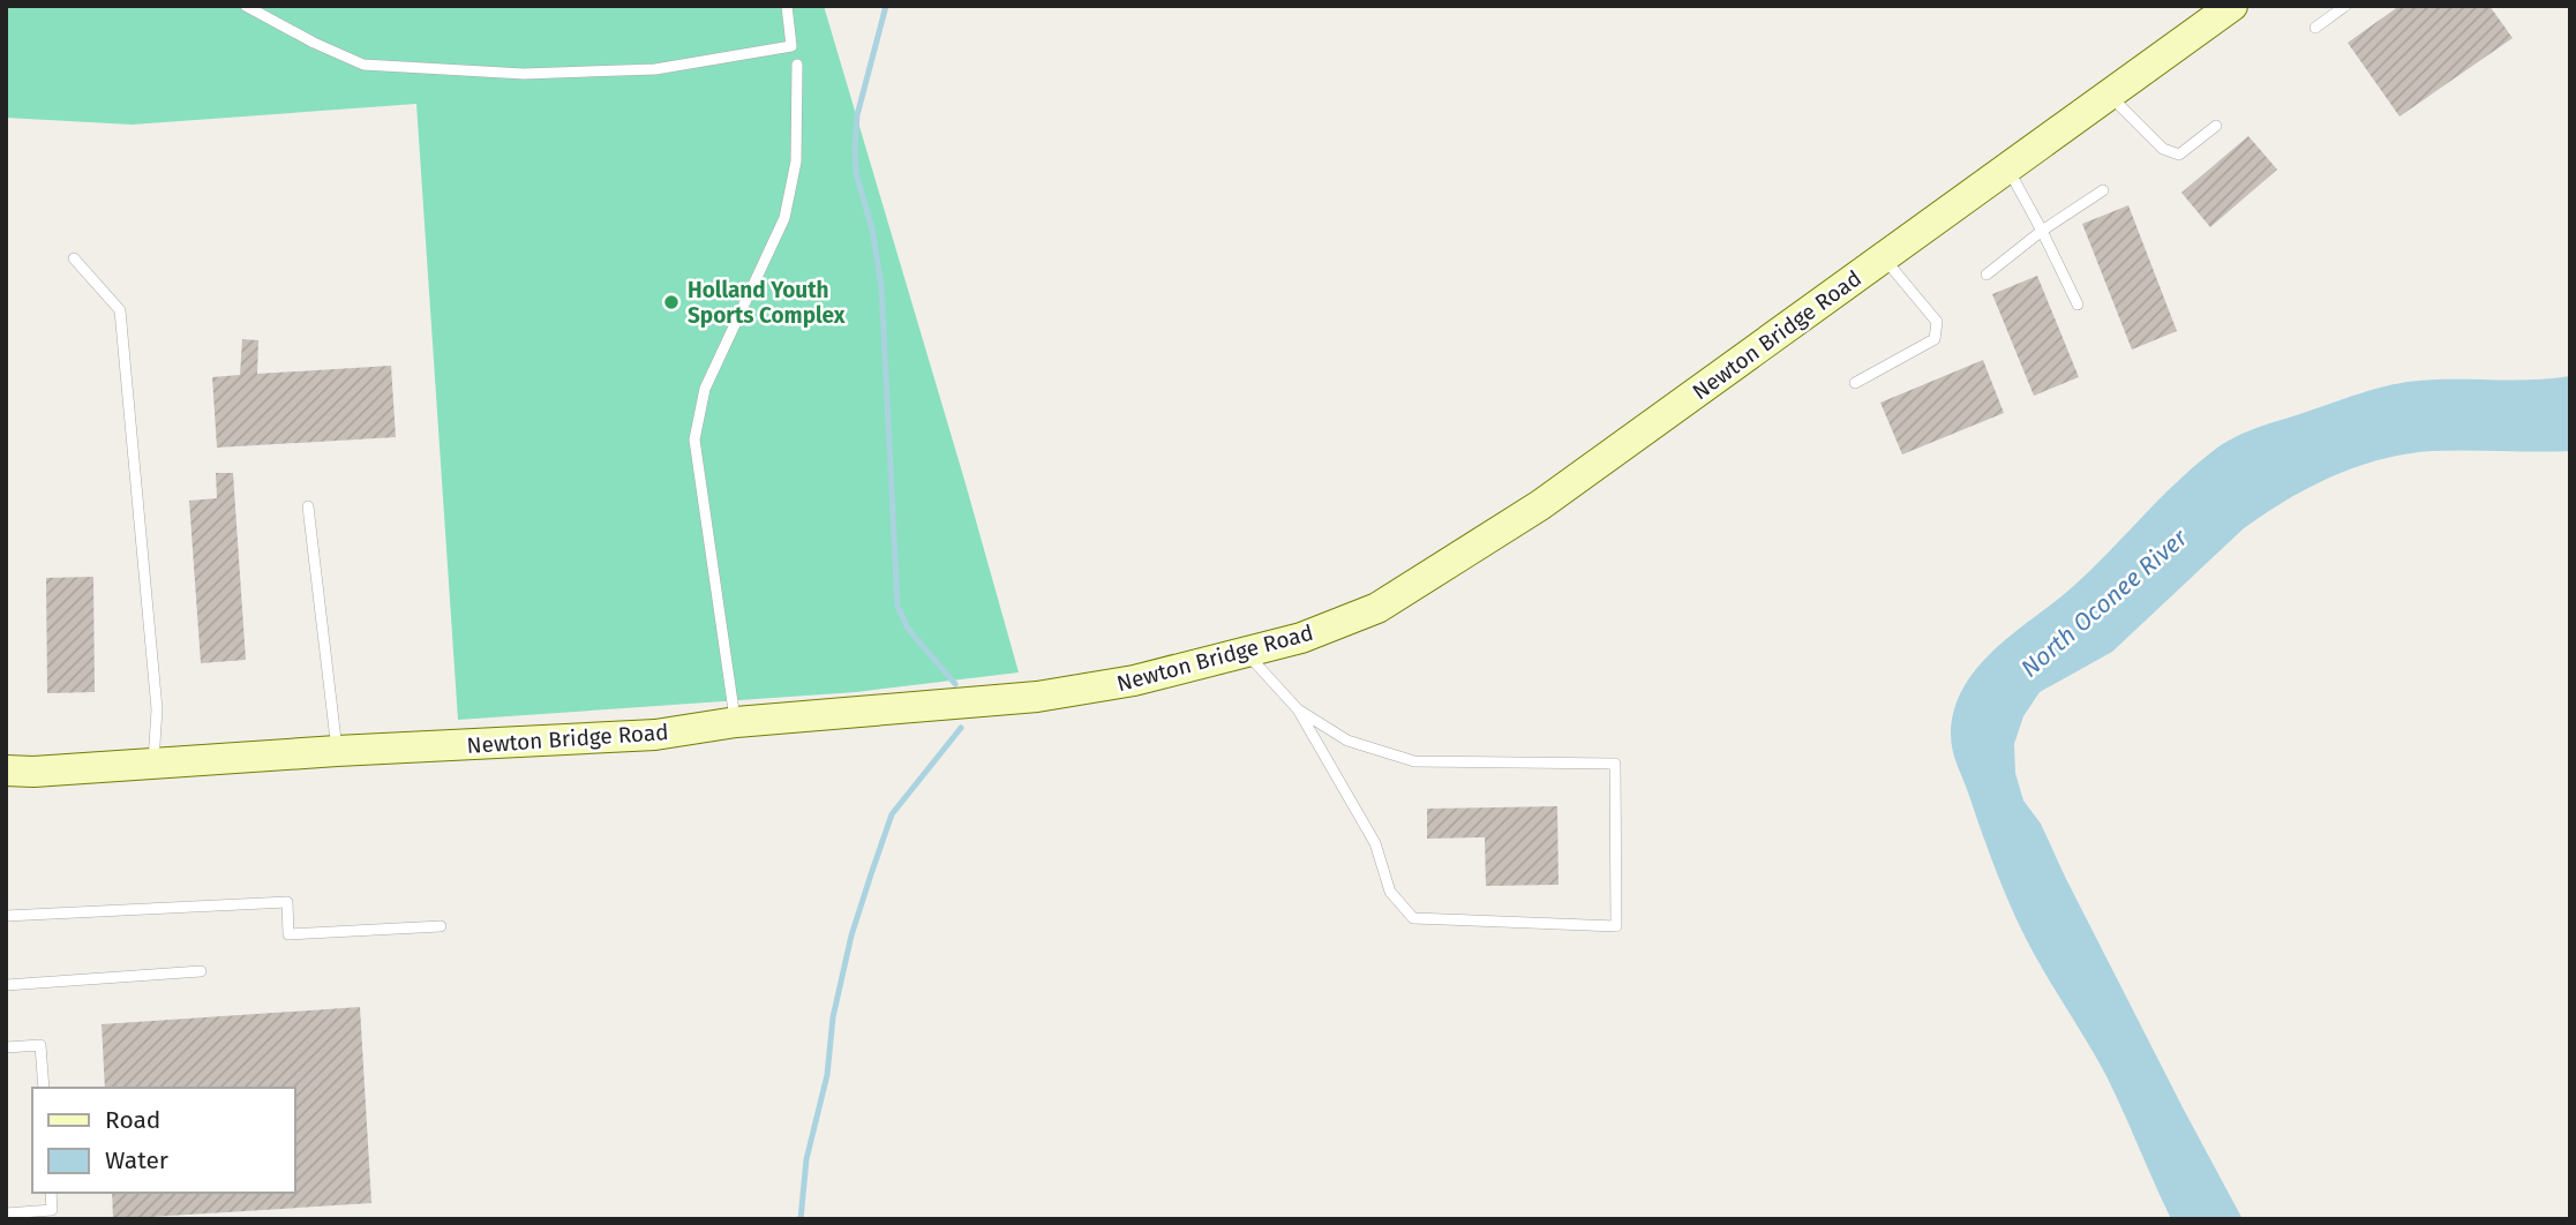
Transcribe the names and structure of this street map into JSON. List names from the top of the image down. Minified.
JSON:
{"streets":{"main road":["Newton Bridge Road"]},"water":["North Oconee River"],"places":["Holland Youth Sports Complex"],"legend":["Road","Water"]}
